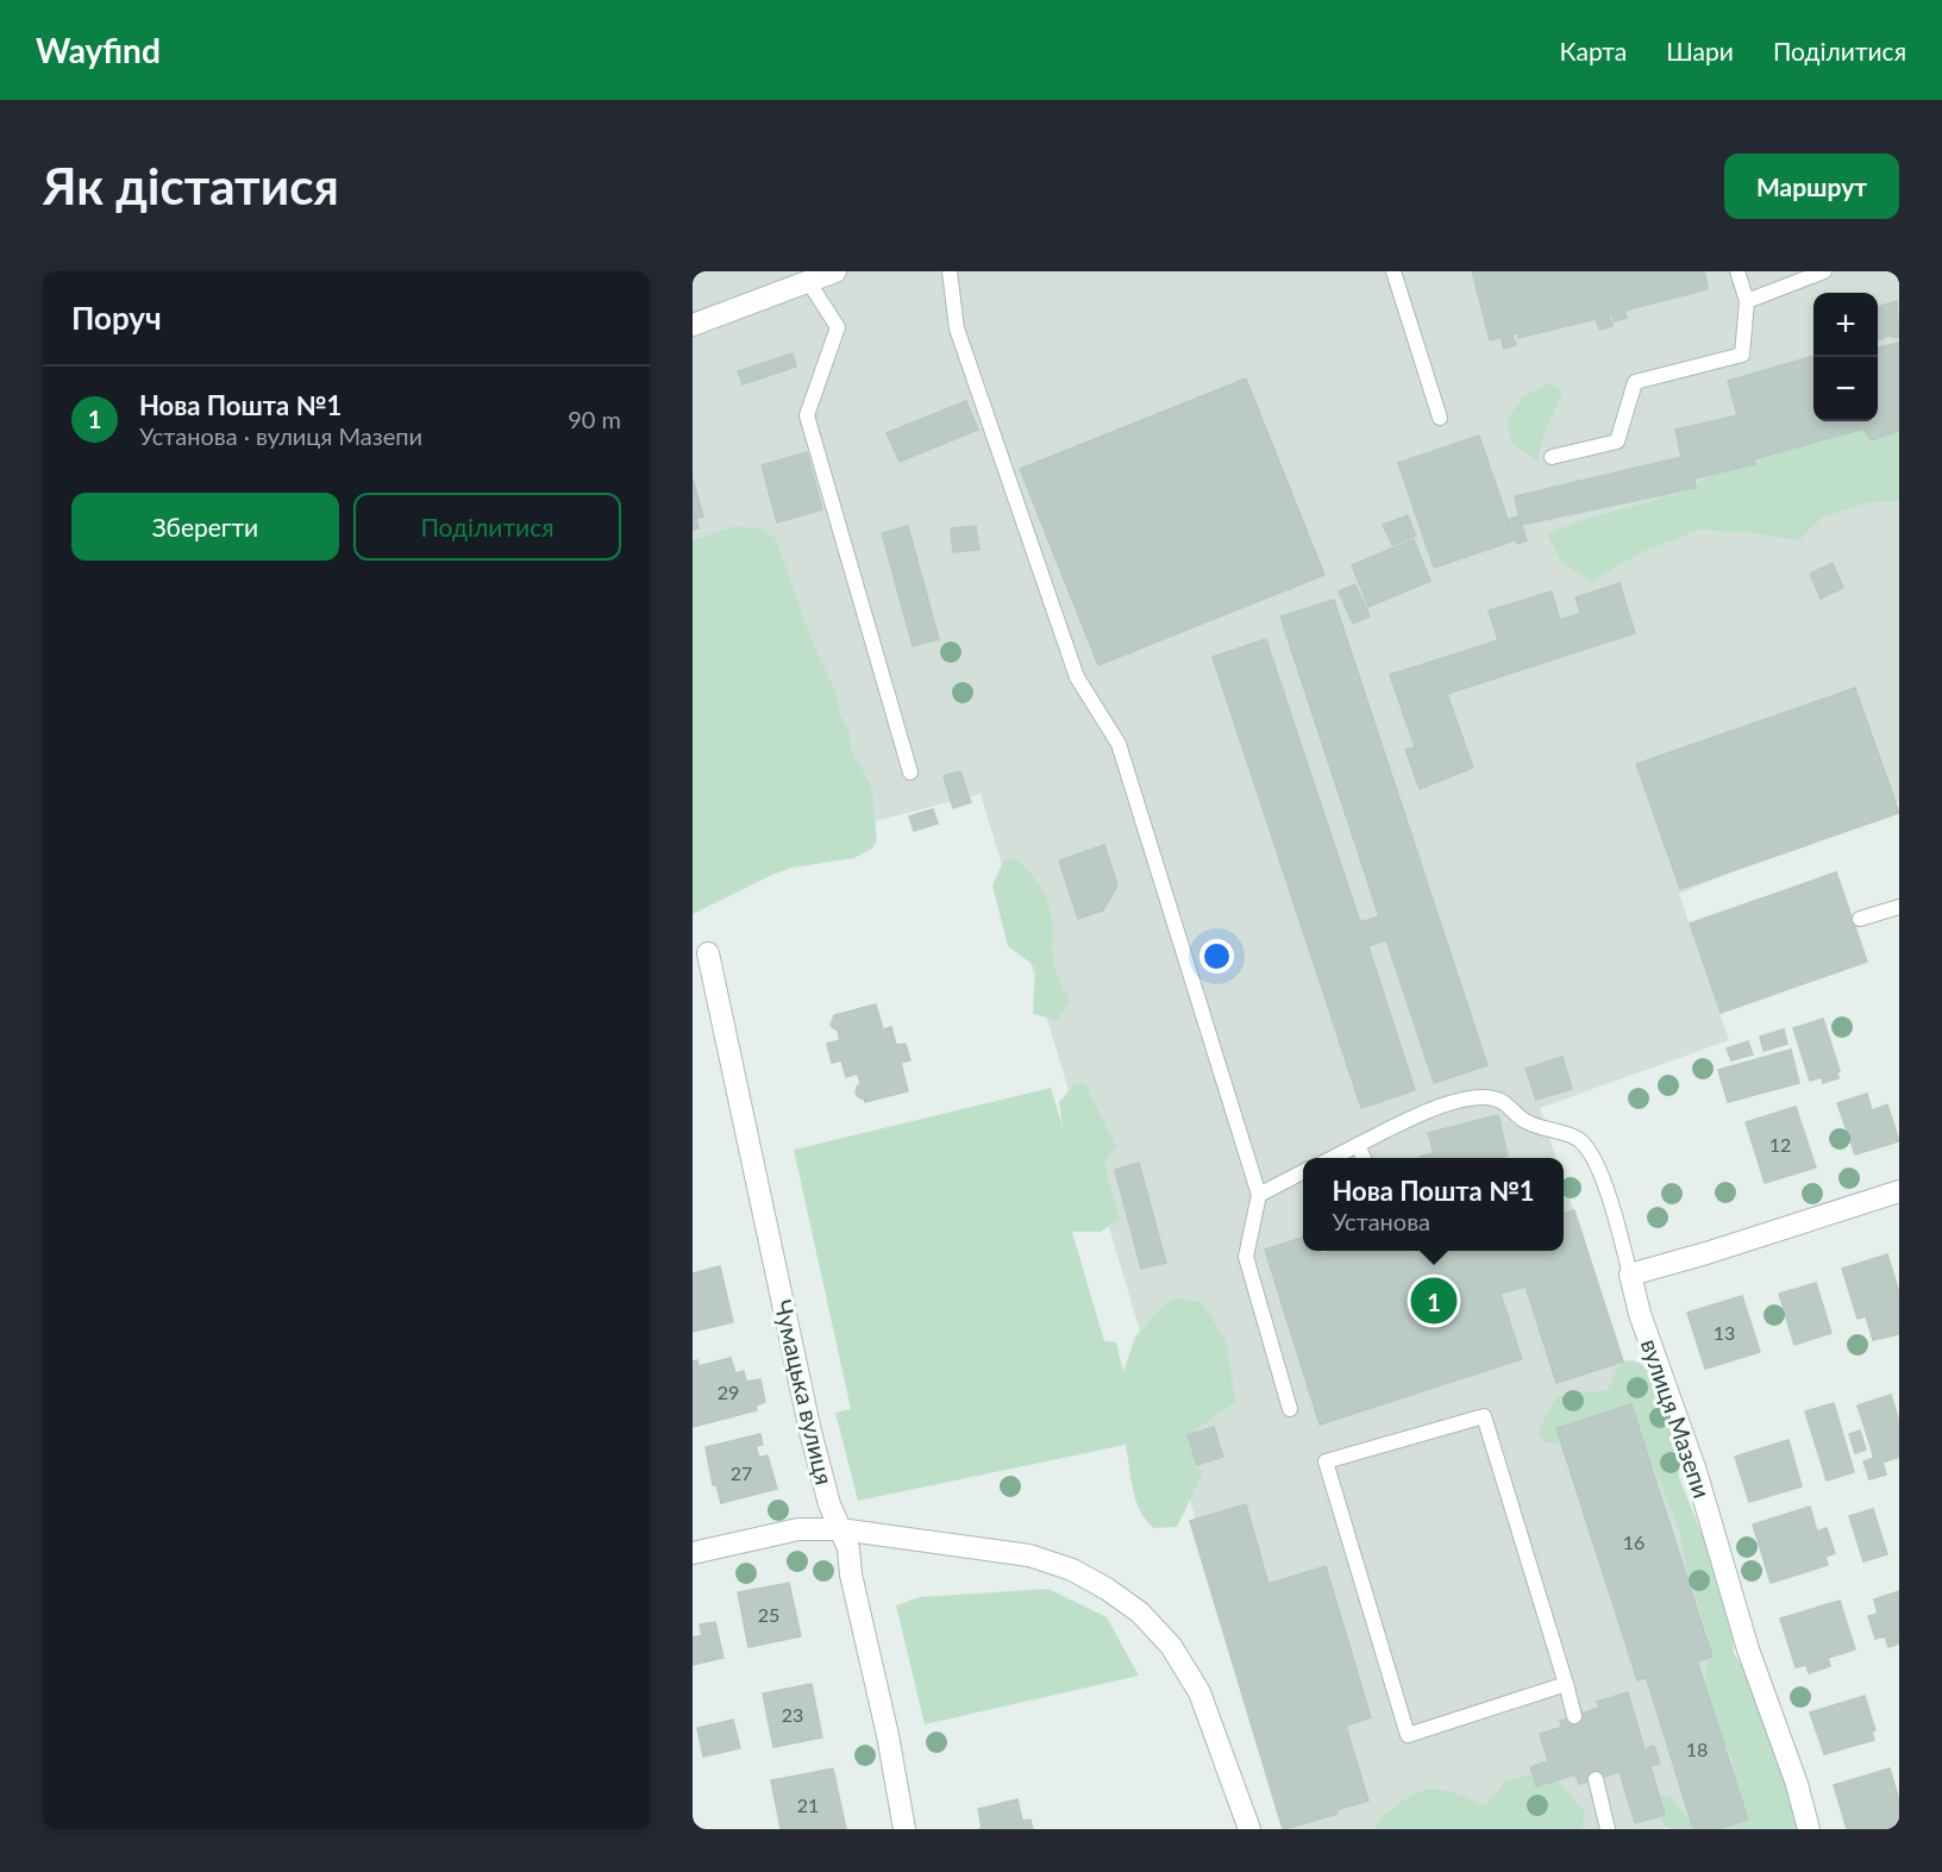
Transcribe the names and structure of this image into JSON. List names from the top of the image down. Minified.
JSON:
{"streets":{"street":["Чумацька вулиця","вулиця Мазепи"]},"house_numbers":["12","13","29","27","16","25","23","18","21"],"page":{"header":"Wayfind","nav":["Карта","Шари","Поділитися"],"buttons":["Маршрут",["Зберегти","Поділитися"]],"title":"Як дістатися","heading":"Поруч","map_buttons":["+","−"],"list":[{"mark":"1","name":"Нова Пошта №1","note":"Установа · вулиця Мазепи","value":"90 m"}],"popup":["Нова Пошта №1","Установа"],"pins":"1"}}
